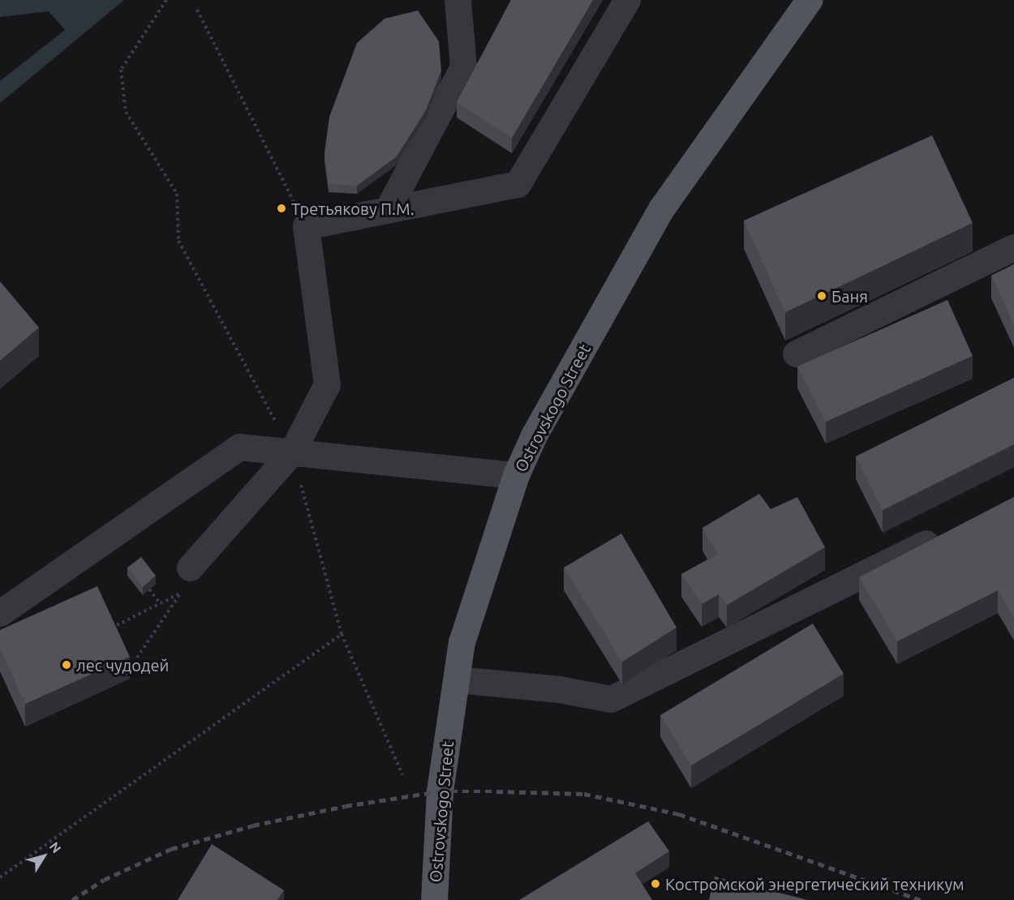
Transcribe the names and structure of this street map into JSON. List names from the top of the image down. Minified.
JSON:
{"streets":{"main road":["Ostrovskogo Street"]},"places":["Третьякову П.М.","Баня","лес чудодей","Костромской энергетический техникум"],"north":"top right"}
